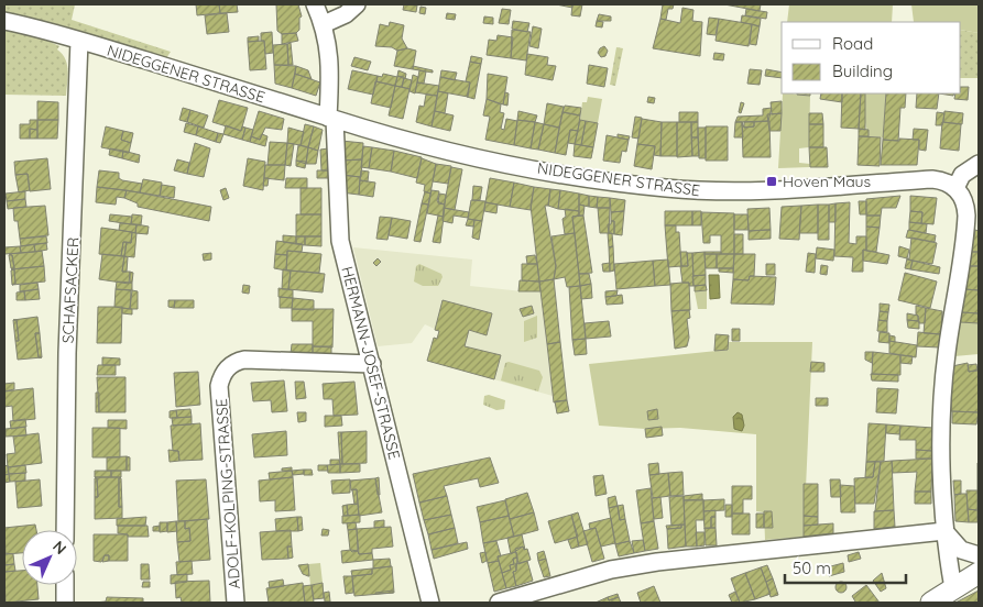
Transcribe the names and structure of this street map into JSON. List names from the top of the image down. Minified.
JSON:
{"streets":{"street":["NIDEGGENER STRASSE","SCHAFSACKER","HERMANN-JOSEF-STRASSE","ADOLF-KOLPING-STRASSE"]},"crossings":[["NIDEGGENER STRASSE","SCHAFSACKER"],["NIDEGGENER STRASSE","HERMANN-JOSEF-STRASSE"],["HERMANN-JOSEF-STRASSE","ADOLF-KOLPING-STRASSE"]],"places":{"transit":["Hoven Maus"]},"legend":["Road","Building"],"scale_bar":"50 m","north":"top right"}
